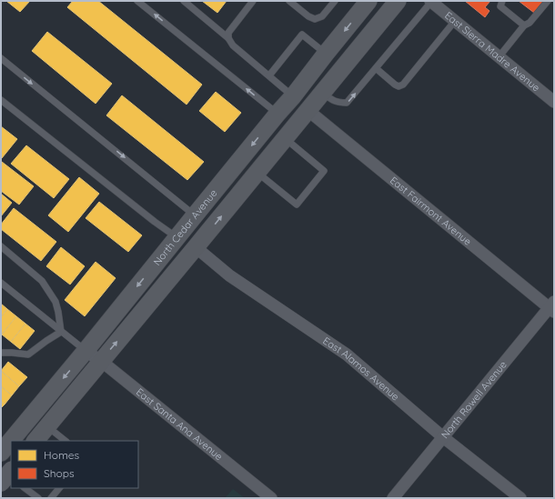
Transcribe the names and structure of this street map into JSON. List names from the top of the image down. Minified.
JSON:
{"streets":{"main road":["North Cedar Avenue"],"street":["East Sierra Madre Avenue","East Fairmont Avenue","East Alamos Avenue","North Rowell Avenue","East Santa Ana Avenue"]},"crossings":[["East Fairmont Avenue","North Cedar Avenue"],["East Fairmont Avenue","North Rowell Avenue"],["North Cedar Avenue","East Alamos Avenue"],["North Cedar Avenue","East Santa Ana Avenue"],["East Alamos Avenue","North Rowell Avenue"]],"legend":["Homes","Shops"]}
